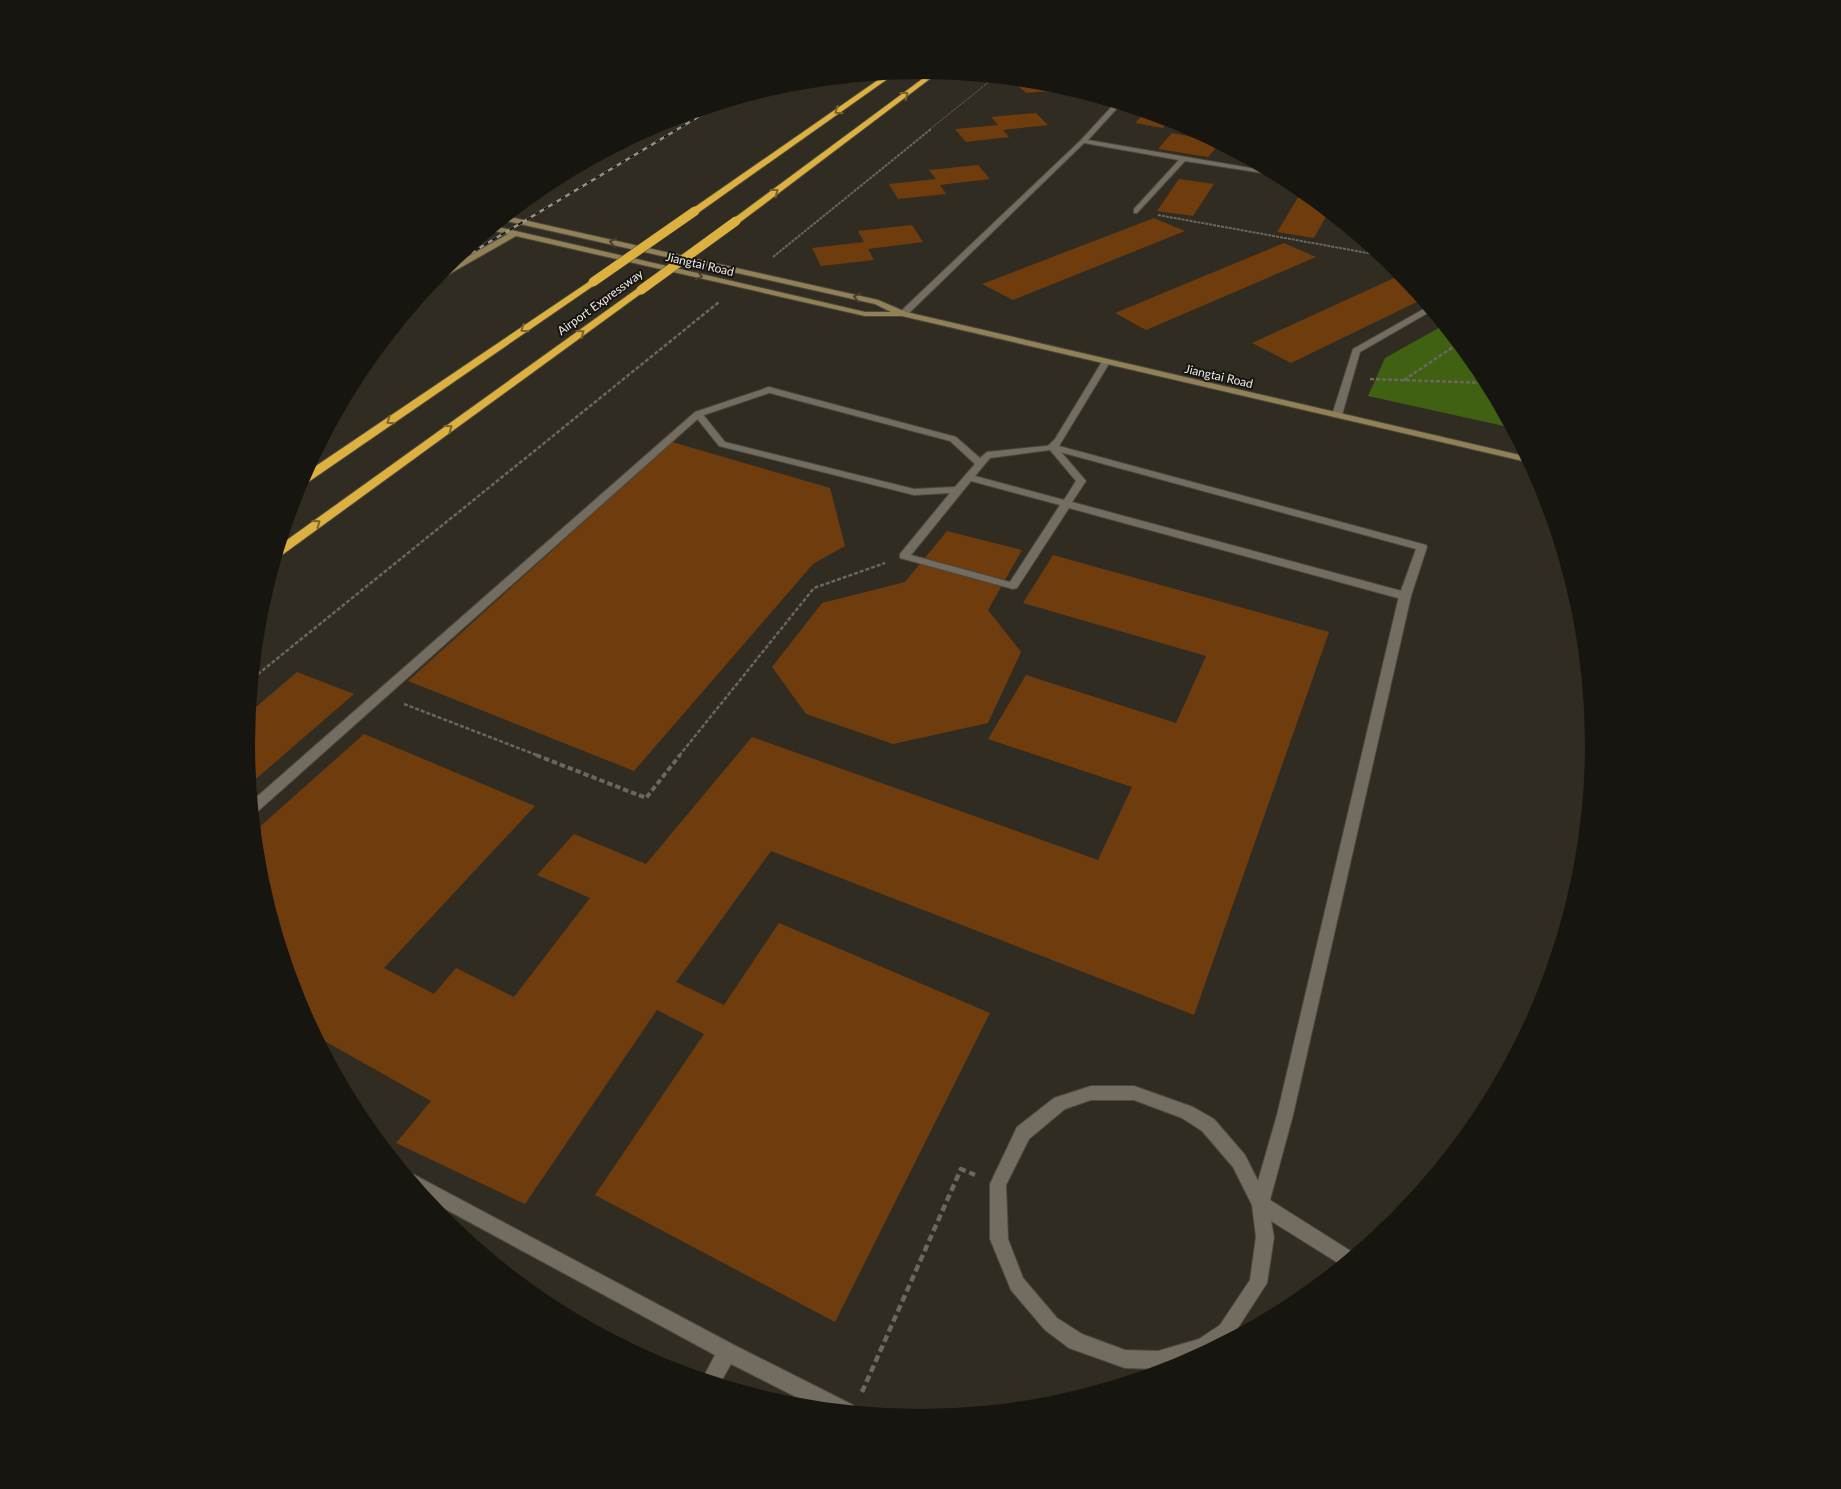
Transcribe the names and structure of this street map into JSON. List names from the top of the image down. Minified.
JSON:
{"streets":{"highway":["Airport Expressway"],"main road":["Jiangtai Road"]}}
